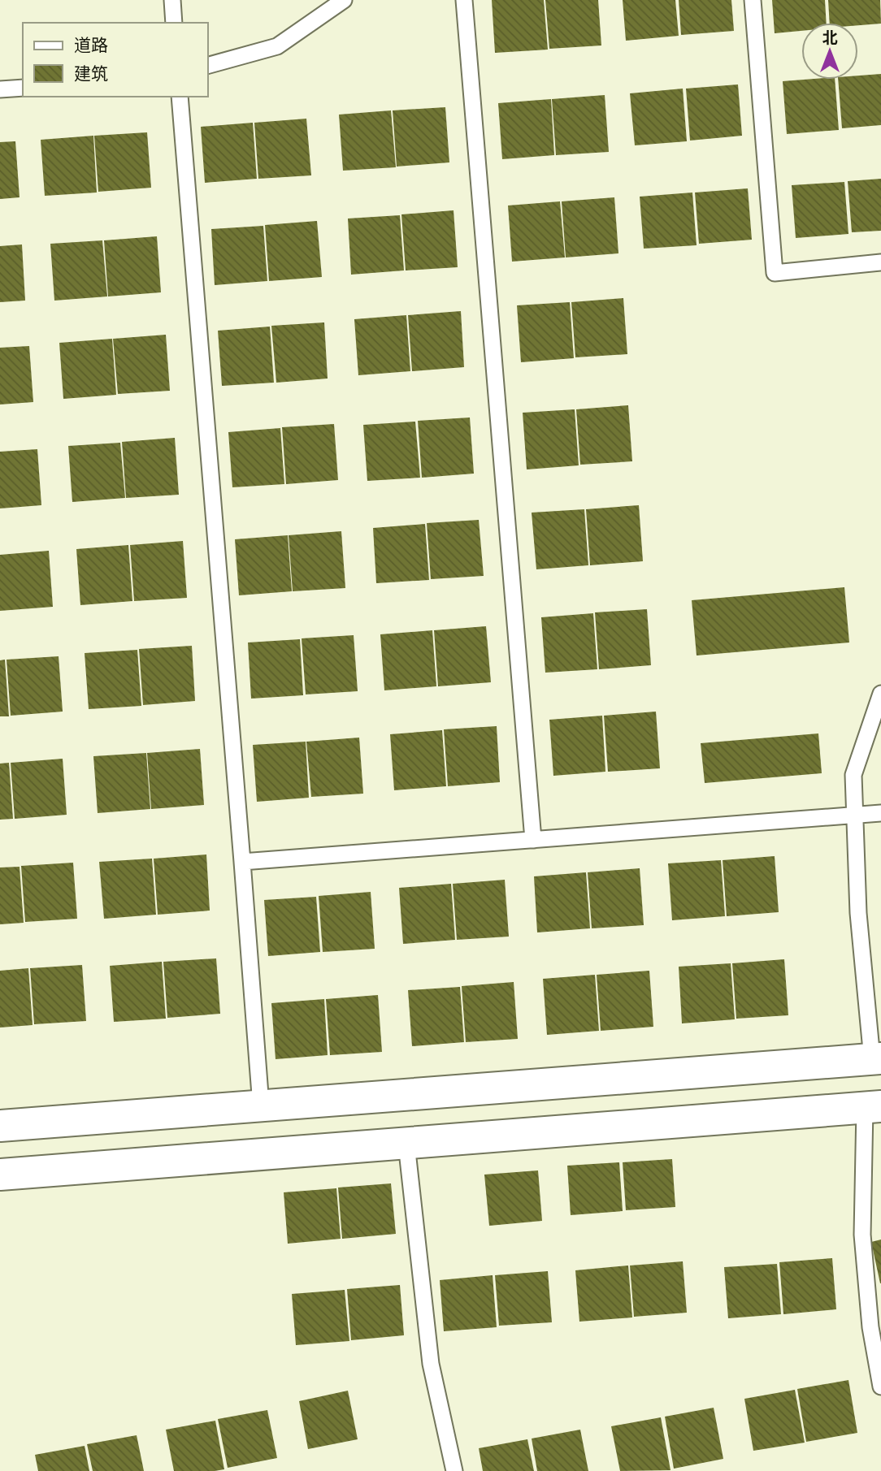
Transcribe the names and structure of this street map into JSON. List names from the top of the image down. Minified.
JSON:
{"legend":["道路","建筑"],"north":"top"}
